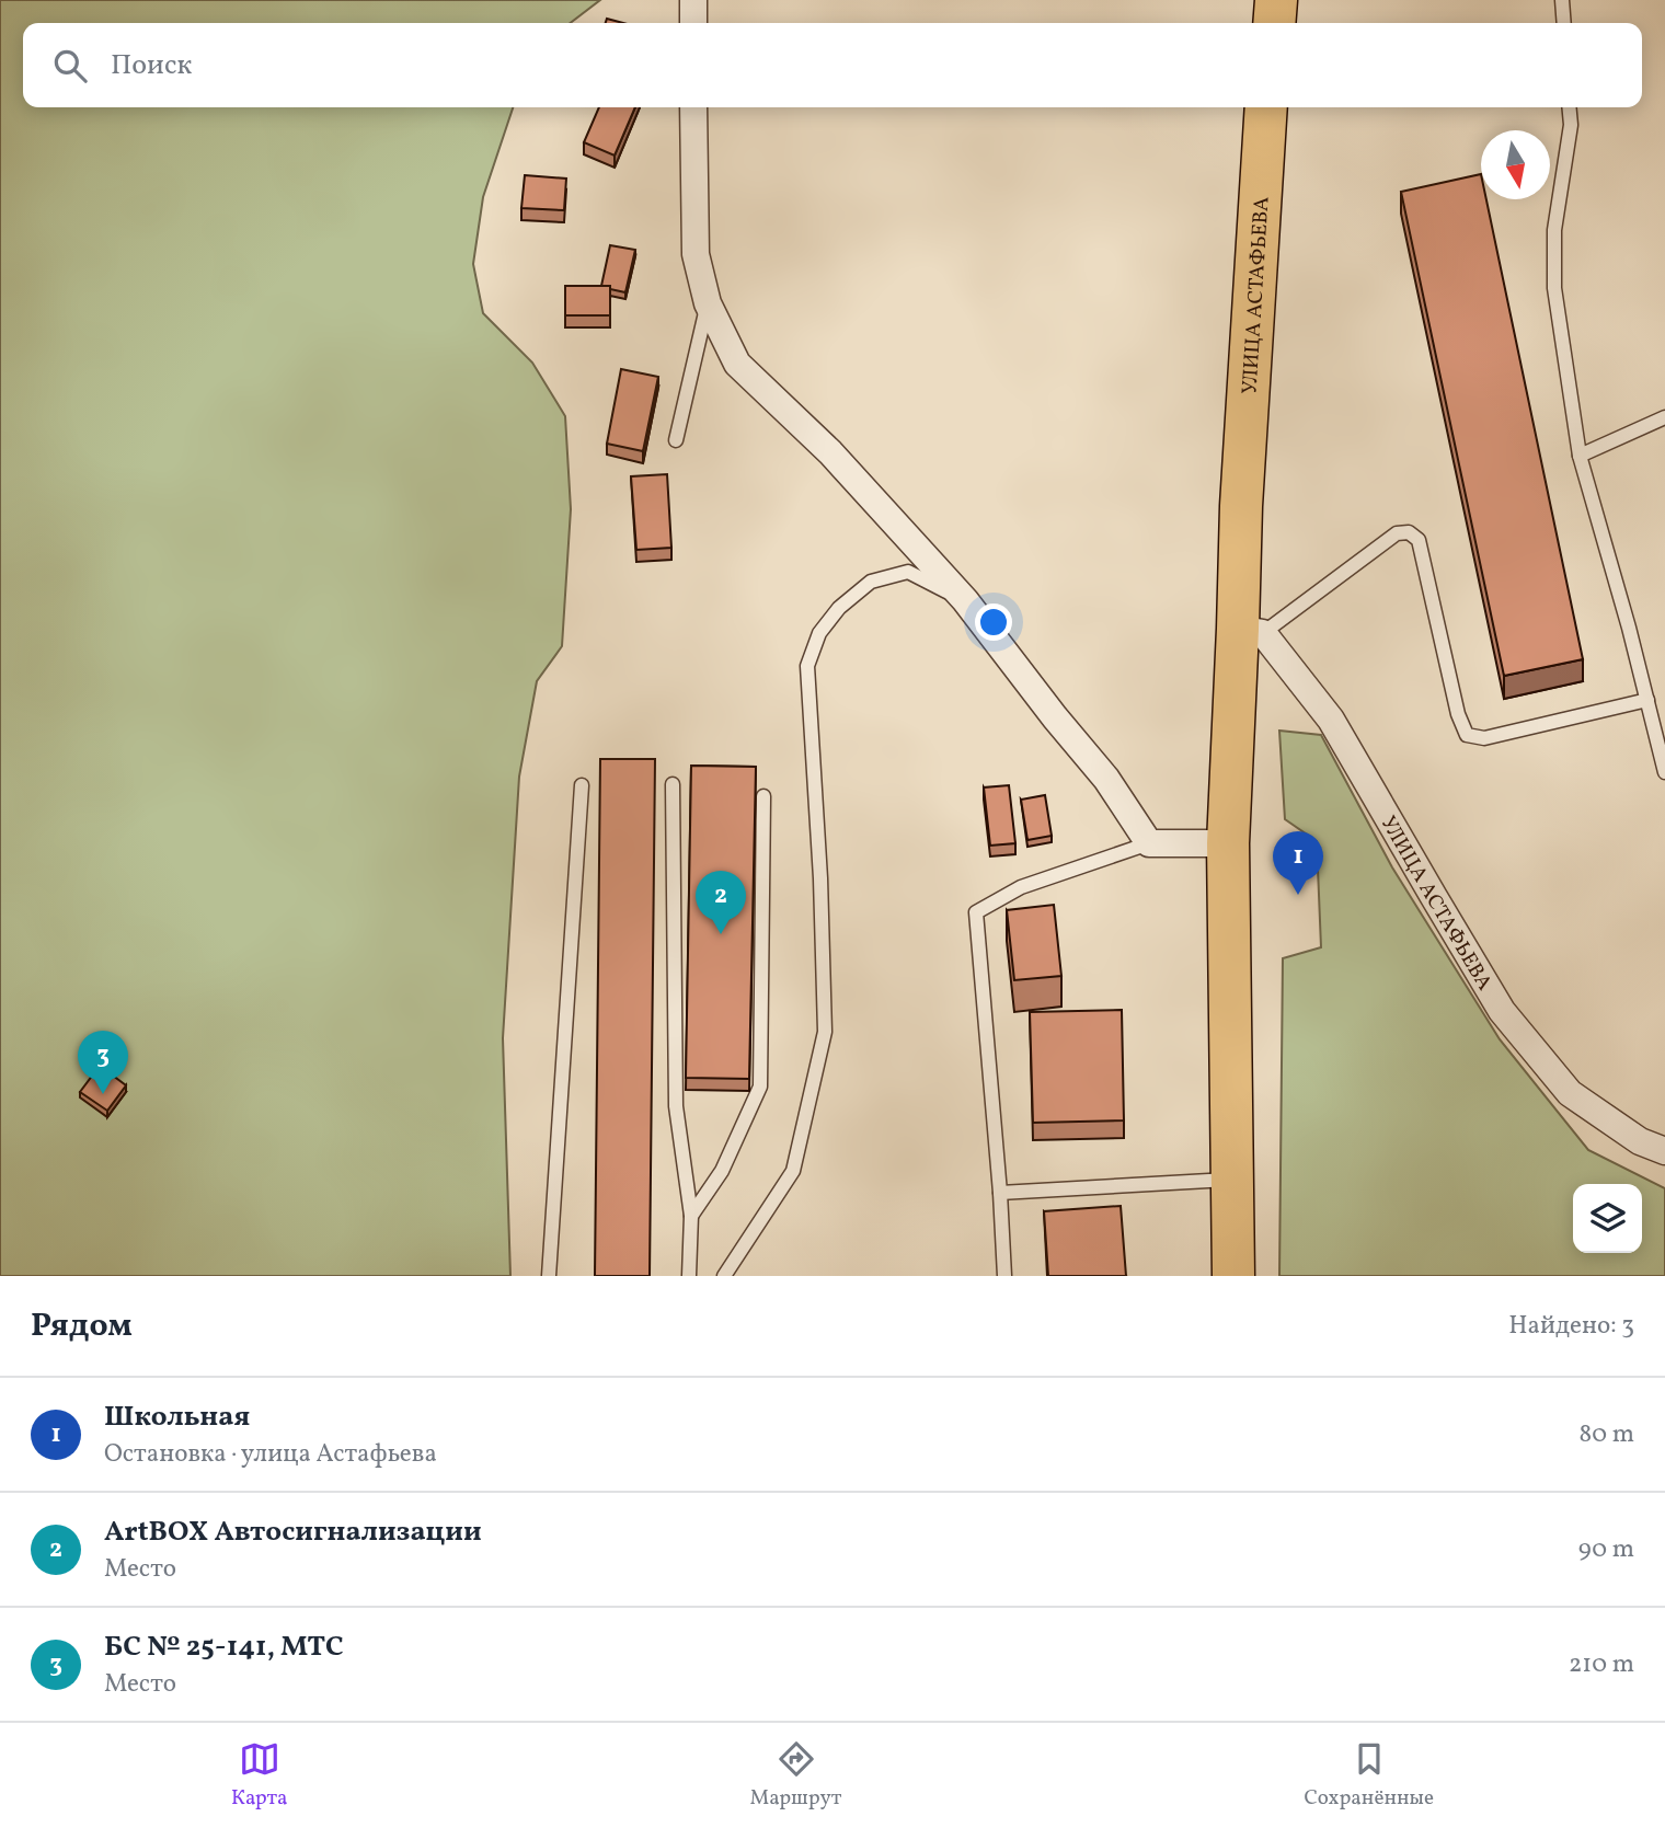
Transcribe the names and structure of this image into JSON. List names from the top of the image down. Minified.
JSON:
{"streets":{"main road":["УЛИЦА АСТАФЬЕВА"]},"north":"bottom","page":{"search":"Поиск","pins":["1","2","3"],"heading":["Рядом","Найдено: 3"],"list":[{"mark":"1","name":"Школьная","note":"Остановка · улица Астафьева","value":"80 m"},{"mark":"2","name":"ArtBOX Автосигнализации","note":"Место","value":"90 m"},{"mark":"3","name":"БС № 25-141, МТС","note":"Место","value":"210 m"}],"nav":["Карта","Маршрут","Сохранённые"]}}
